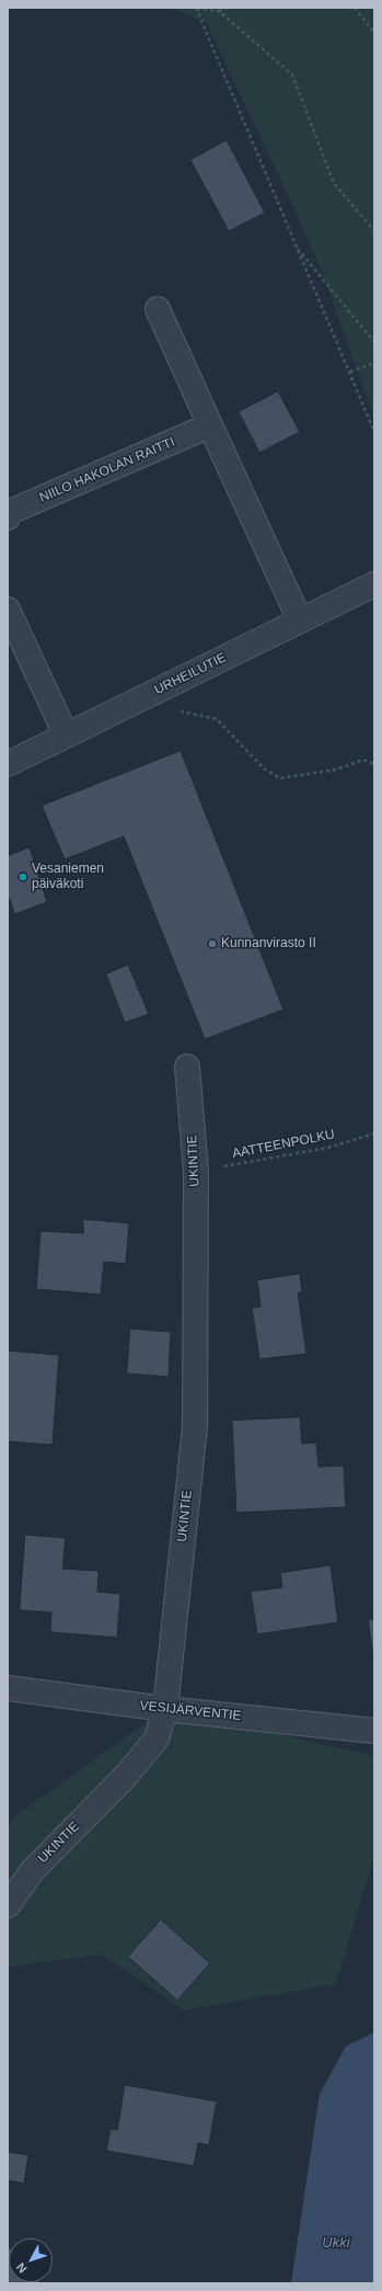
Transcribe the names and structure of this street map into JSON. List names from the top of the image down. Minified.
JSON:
{"streets":{"street":["NIILO HAKOLAN RAITTI","URHEILUTIE","UKINTIE","VESIJÄRVENTIE"],"path":["AATTEENPOLKU"]},"crossings":[["AATTEENPOLKU","UKINTIE"],["UKINTIE","VESIJÄRVENTIE"]],"water":["Ukki"],"places":["Vesaniemen päiväkoti","Kunnanvirasto II"],"north":"bottom left"}
